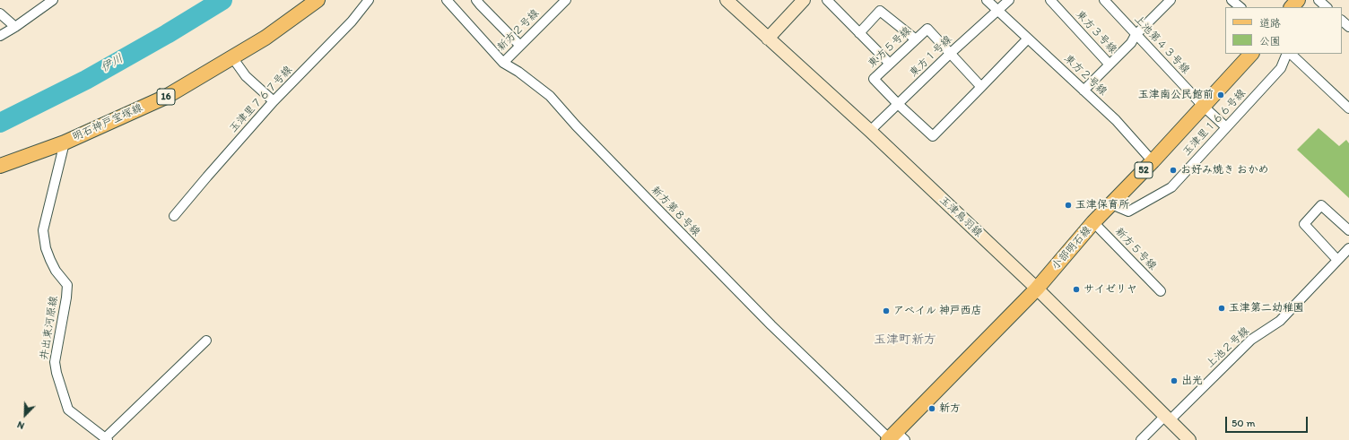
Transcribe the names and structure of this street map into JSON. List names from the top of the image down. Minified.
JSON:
{"streets":{"main road":["16","明石神戸宝塚線","52","小部明石線"],"street":["新方２号線","東方３号線","上池第４３号線","東方５号線","東方１号線","東方２号線","玉津里７６７号線","玉津里１６６号線","新方第８号線","玉津鳥羽線","新方５号線","井出東河原線","上池２号線"]},"crossings":[["新方２号線","新方第８号線"],["上池第４３号線","玉津里１６６号線"],["上池第４３号線","小部明石線"],["東方５号線","東方１号線"],["東方５号線","東方２号線"],["東方１号線","東方２号線"],["東方１号線","玉津鳥羽線"],["東方２号線","小部明石線"],["明石神戸宝塚線","井出東河原線"],["玉津里１６６号線","小部明石線"],["新方第８号線","小部明石線"],["玉津鳥羽線","小部明石線"],["玉津鳥羽線","上池２号線"],["小部明石線","新方５号線"]],"districts":["玉津町新方"],"water":["伊川"],"places":["玉津南公民館前","お好み焼き おかめ","玉津保育所","サイゼリヤ","玉津第二幼稚園","アベイル 神戸西店","出光","新方"],"legend":["道路","公園"],"scale_bar":"50 m","north":"bottom left"}
